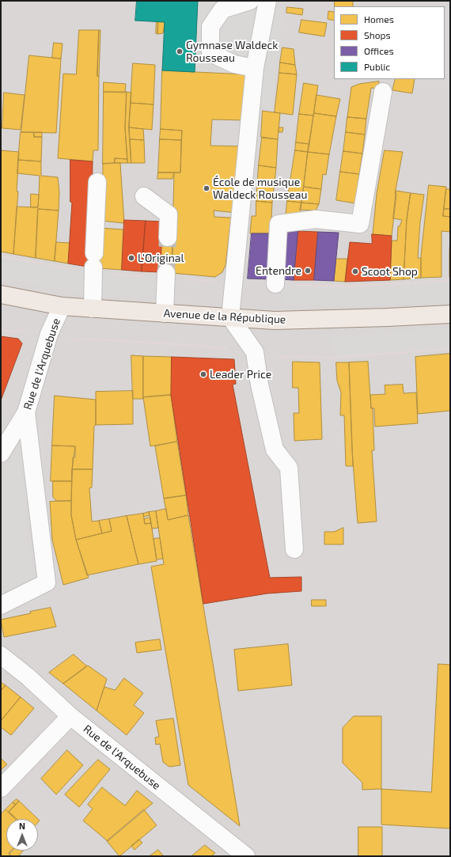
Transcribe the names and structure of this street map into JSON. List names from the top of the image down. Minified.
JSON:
{"streets":{"main road":["Avenue de la République"],"street":["Rue de l'Arquebuse"]},"crossings":[["Avenue de la République","Rue de l'Arquebuse"]],"places":["Gymnase Waldeck Rousseau","École de musique Waldeck Rousseau","L'Original","Entendre","Scoot Shop","Leader Price"],"legend":["Homes","Shops","Offices","Public"],"north":"top"}
